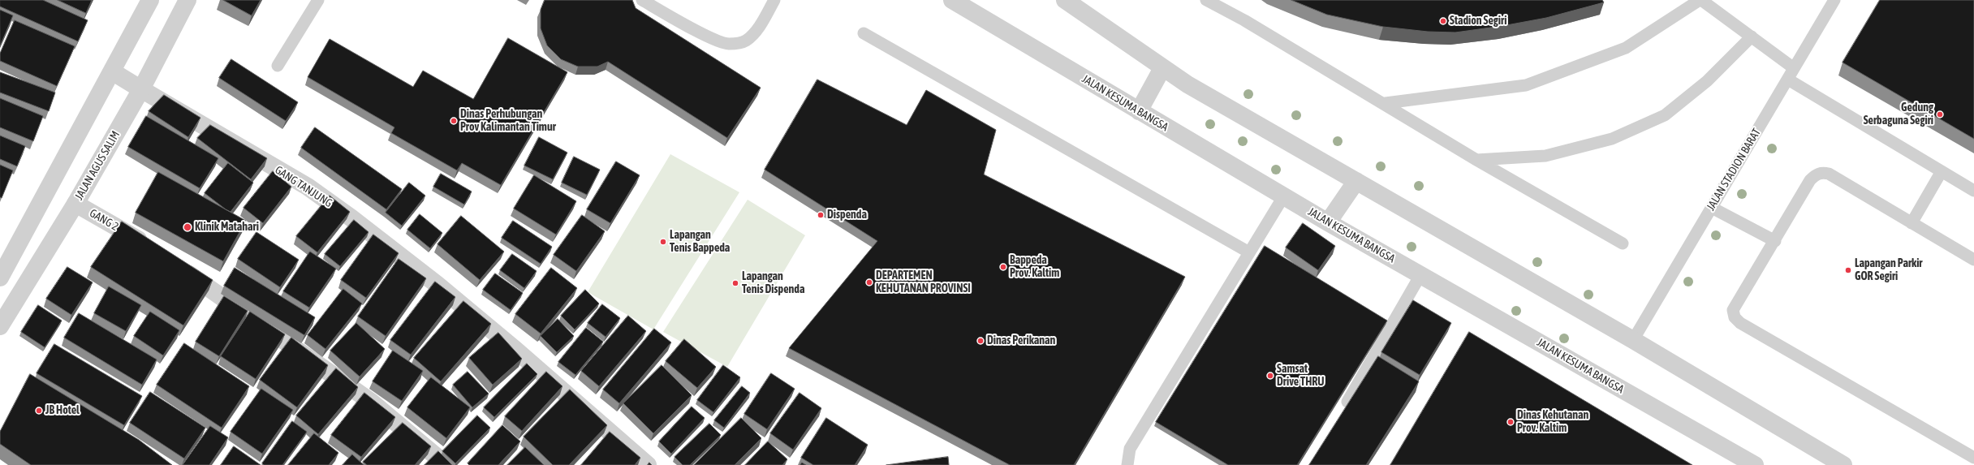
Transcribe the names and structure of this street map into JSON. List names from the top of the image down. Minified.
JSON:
{"streets":{"street":["JALAN KESUMA BANGSA","JALAN AGUS SALIM","GANG TANJUNG","GANG 2"],"lane":["JALAN STADION BARAT"]},"crossings":[["JALAN AGUS SALIM","GANG TANJUNG"],["JALAN AGUS SALIM","GANG 2"]],"places":["Stadion Segiri","Gedung Serbaguna Segiri","Dinas Perhubungan Prov Kalimantan Timur","Dispenda","Klinik Matahari","Lapangan Tenis Bappeda","Bappeda Prov. Kaltim","Lapangan Parkir GOR Segiri","DEPARTEMEN KEHUTANAN PROVINSI","Lapangan Tenis Dispenda","Dinas Perikanan","Samsat Drive THRU","JB Hotel","Dinas Kehutanan Prov. Kaltim"]}
